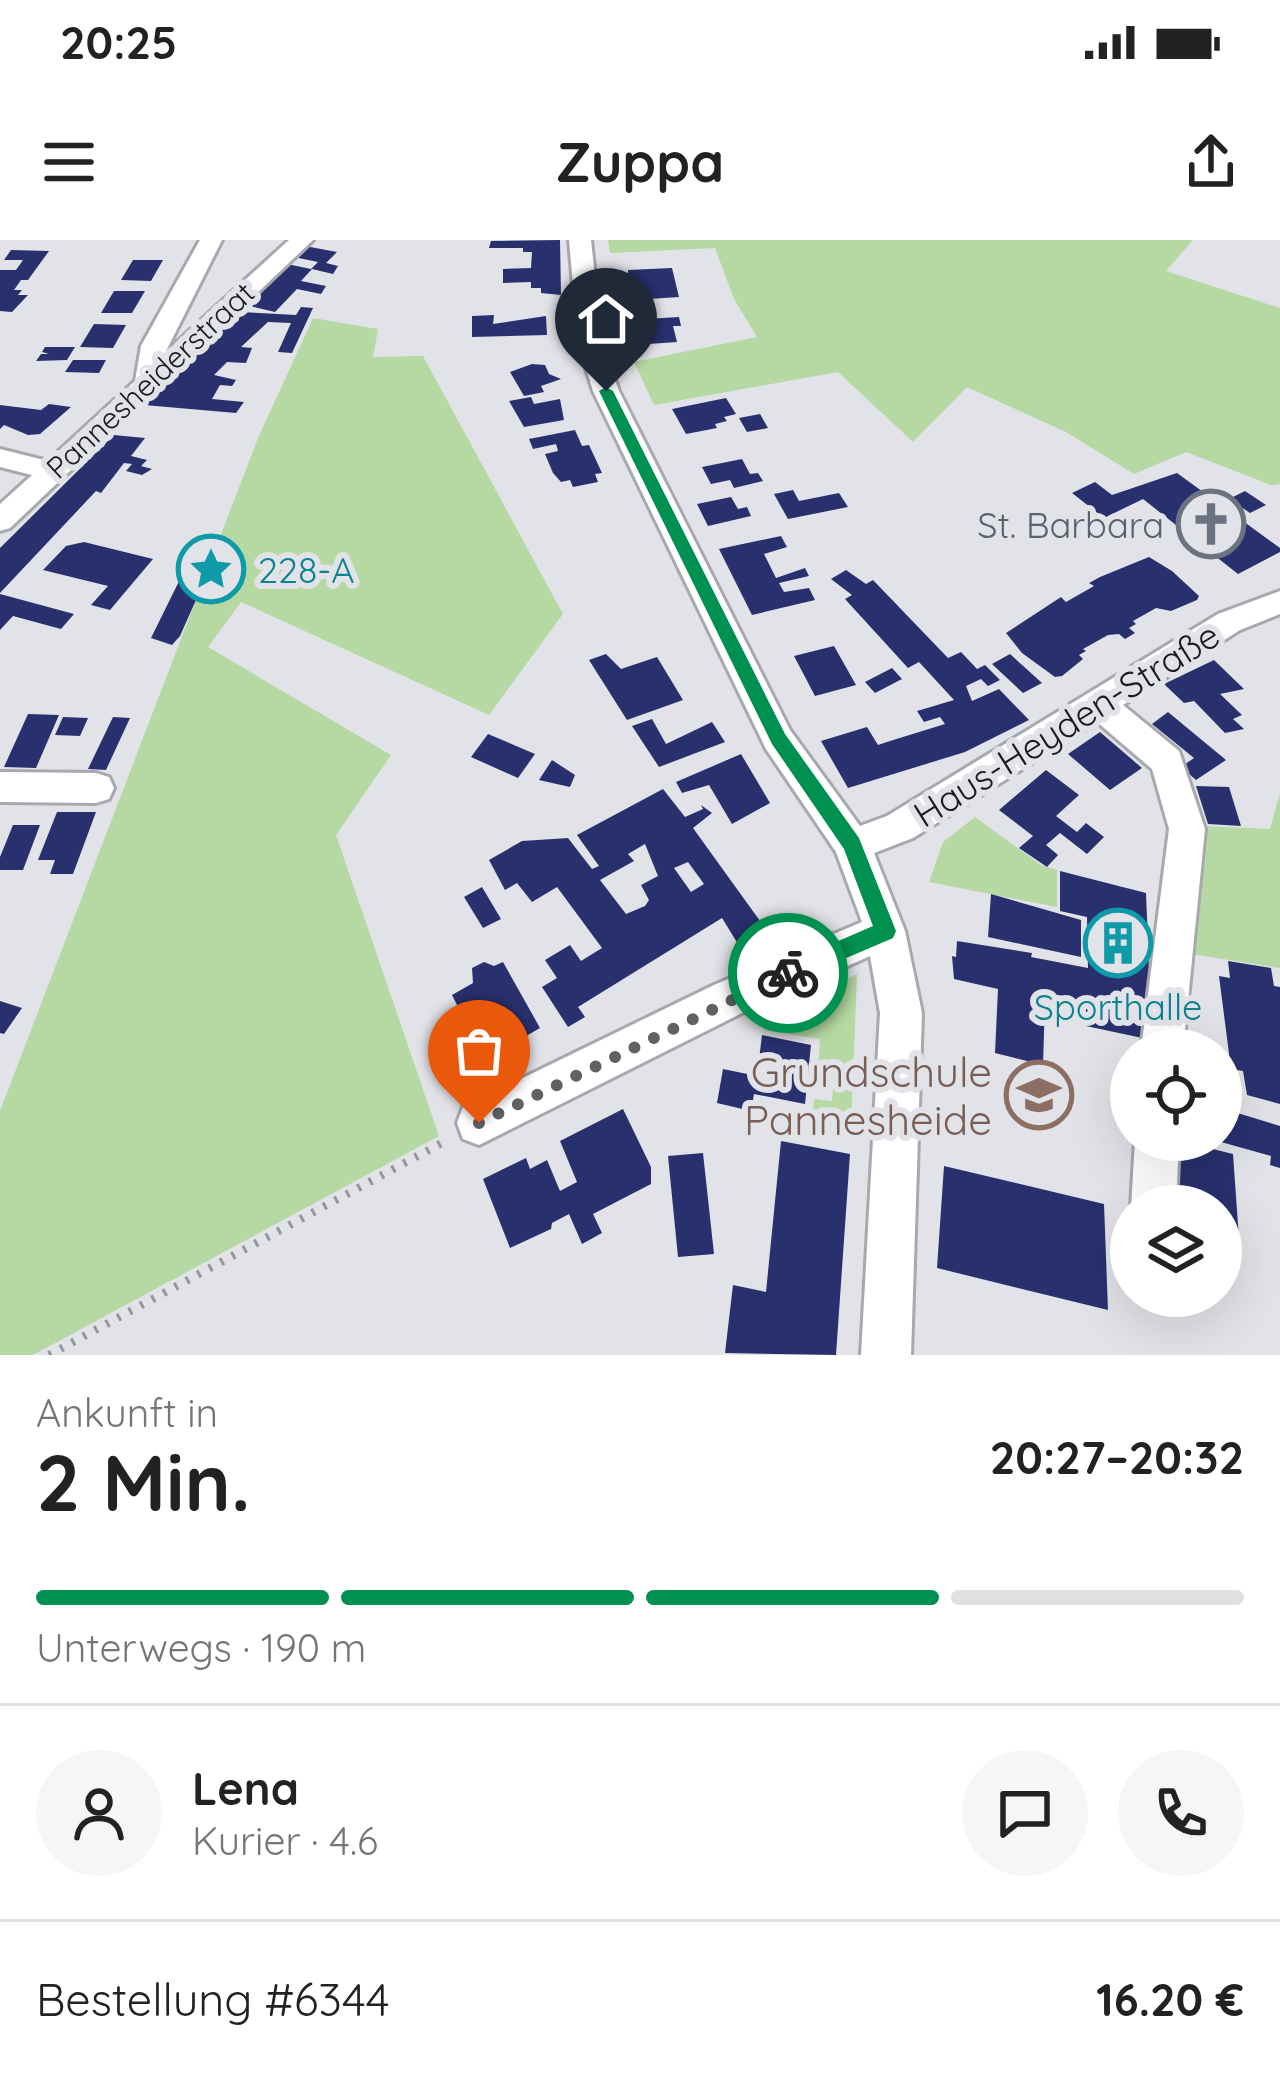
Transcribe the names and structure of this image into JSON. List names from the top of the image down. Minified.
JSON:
{"streets":{"street":["Pannesheiderstraat","Haus-Heyden-Straße"]},"places":{"church":["St. Barbara"],"place":["228-A"],"building":["Sporthalle"],"school or university":["Grundschule Pannesheide"]},"page":{"status":"20:25","header":"Zuppa","heading":["2 Min.","Ankunft in","20:27–20:32"],"panel":["Lena","Kurier · 4.6","Bestellung #6344","16.20 €"],"bar":"Unterwegs · 190 m"}}
